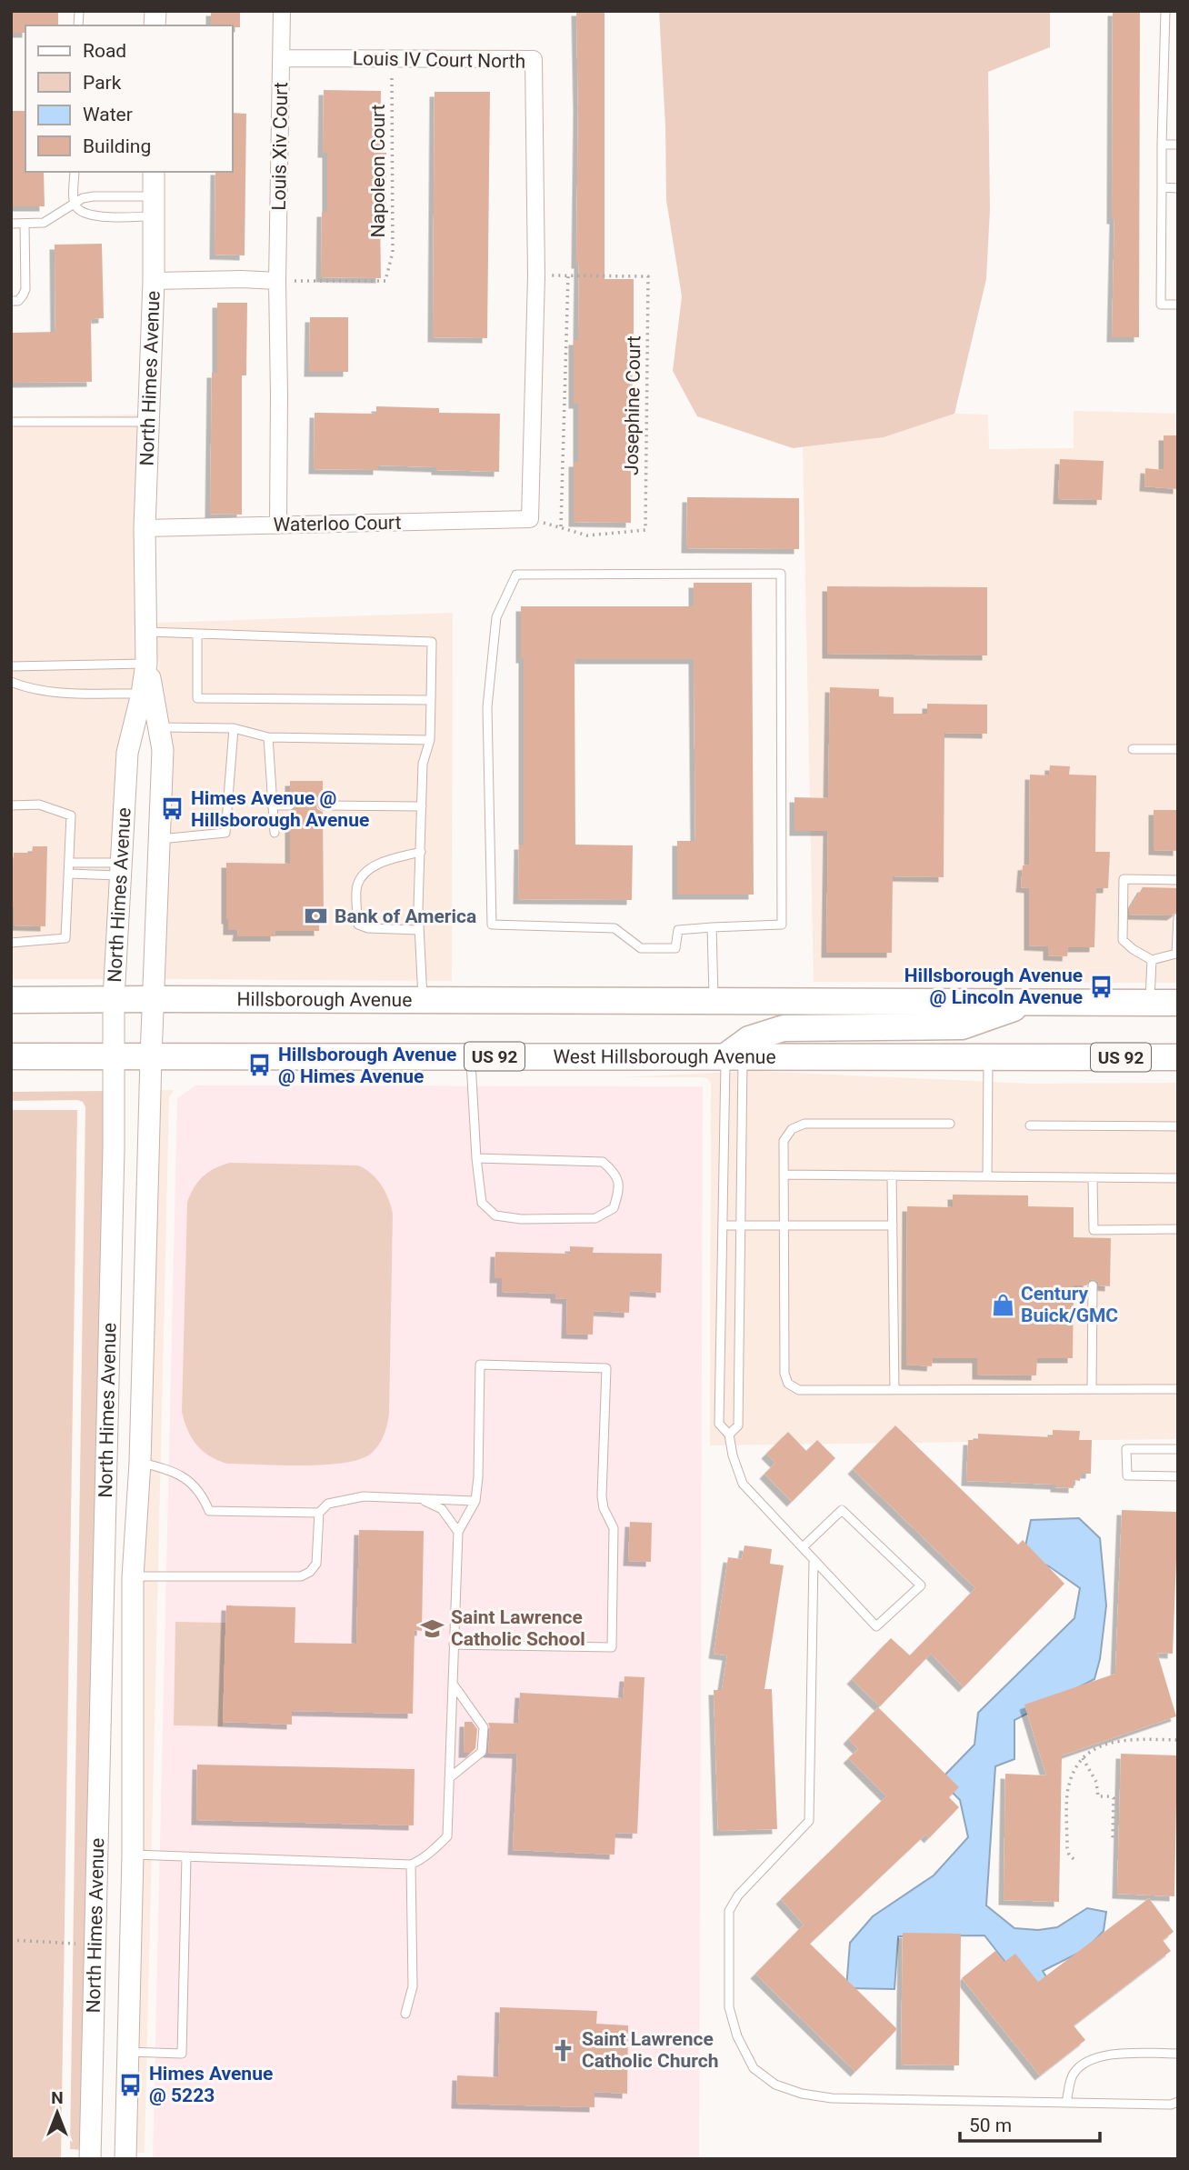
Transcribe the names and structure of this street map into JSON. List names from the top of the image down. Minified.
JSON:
{"streets":{"main road":["Hillsborough Avenue","US 92","West Hillsborough Avenue"],"street":["Louis IV Court North","Louis Xiv Court","North Himes Avenue","Waterloo Court"],"path":["Napoleon Court","Josephine Court"]},"crossings":[["Louis IV Court North","Louis Xiv Court"],["Louis IV Court North","Napoleon Court"],["Louis IV Court North","Josephine Court"],["Louis Xiv Court","Napoleon Court"],["Louis Xiv Court","Waterloo Court"],["North Himes Avenue","Waterloo Court"],["North Himes Avenue","Hillsborough Avenue"],["North Himes Avenue","US 92"],["North Himes Avenue","West Hillsborough Avenue"],["Josephine Court","Waterloo Court"],["US 92","West Hillsborough Avenue"]],"places":{"bus stop":["Himes Avenue @ Hillsborough Avenue","Hillsborough Avenue @ Lincoln Avenue","Hillsborough Avenue @ Himes Avenue","Himes Avenue @ 5223"],"bank":["Bank of America"],"shop":["Century Buick/GMC"],"school or university":["Saint Lawrence Catholic School"],"church":["Saint Lawrence Catholic Church"]},"legend":["Road","Park","Water","Building"],"scale_bar":"50 m","north":"top"}
